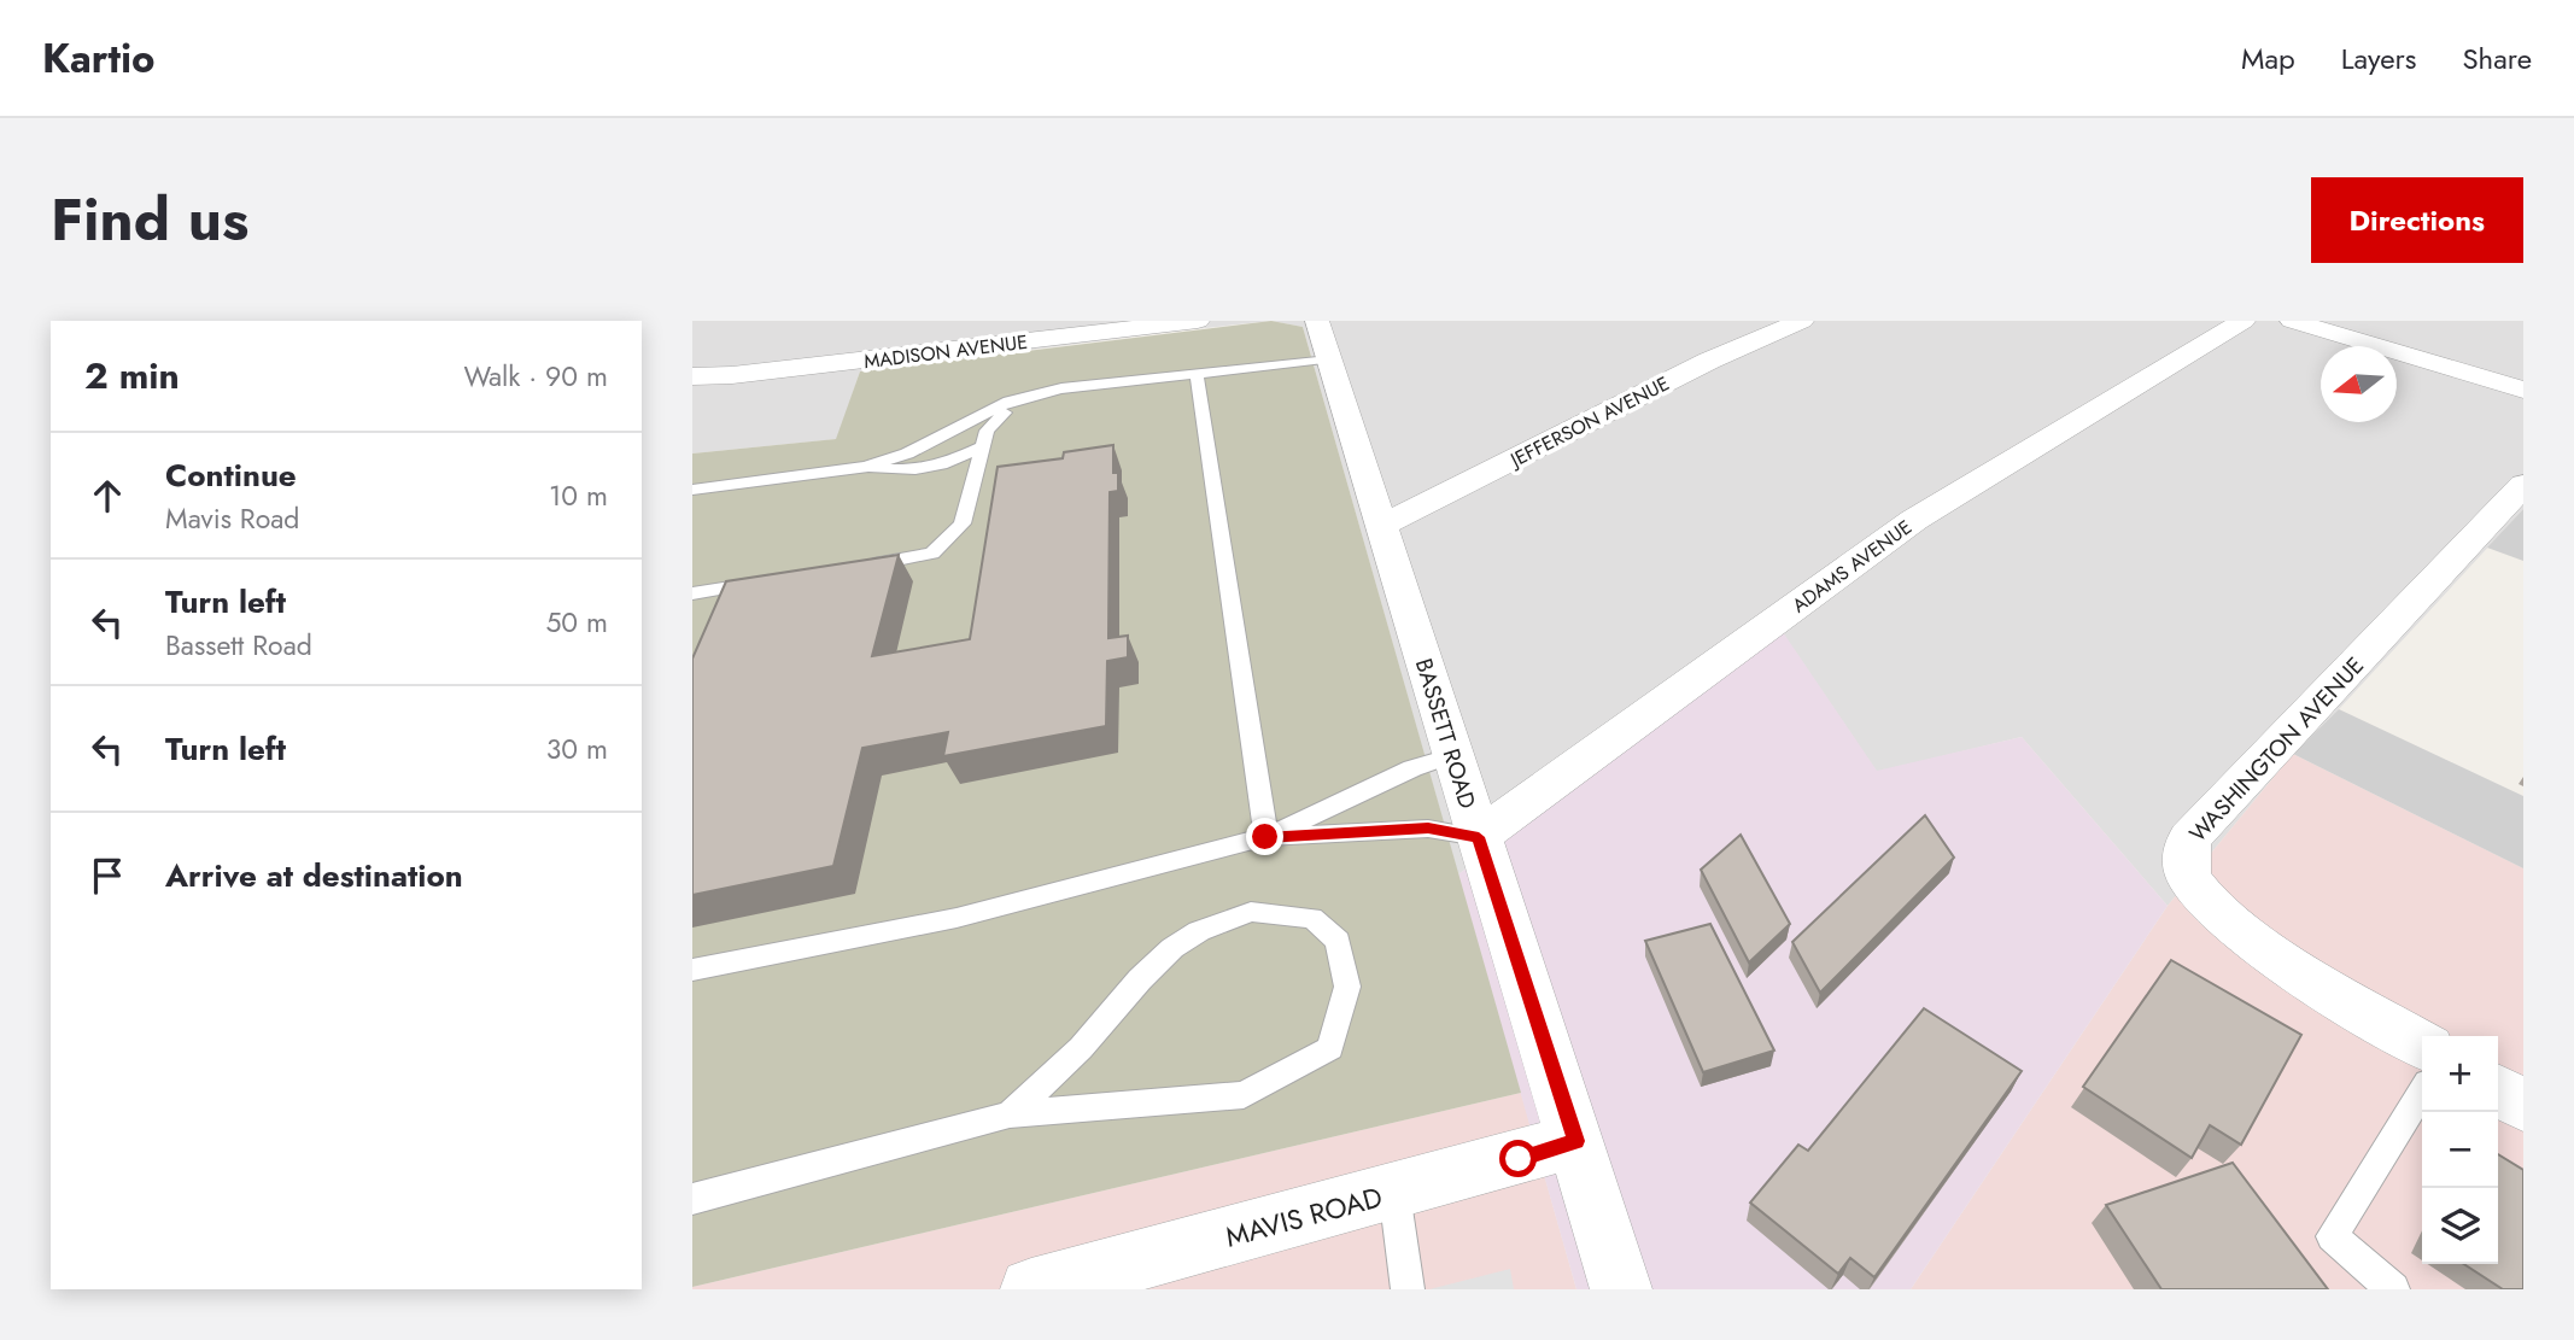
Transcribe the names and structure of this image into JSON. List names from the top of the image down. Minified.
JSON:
{"streets":{"street":["MADISON AVENUE","JEFFERSON AVENUE","ADAMS AVENUE","BASSETT ROAD","WASHINGTON AVENUE","MAVIS ROAD"]},"crossings":[["JEFFERSON AVENUE","BASSETT ROAD"],["ADAMS AVENUE","BASSETT ROAD"],["BASSETT ROAD","MAVIS ROAD"]],"north":"left","page":{"header":"Kartio","nav":["Map","Layers","Share"],"title":"Find us","buttons":"Directions","heading":["2 min","Walk · 90 m"],"list":[["Continue","Mavis Road","10 m"],["Turn left","Bassett Road","50 m"],["Turn left","30 m"],"Arrive at destination"],"map_buttons":["+","−"]}}
